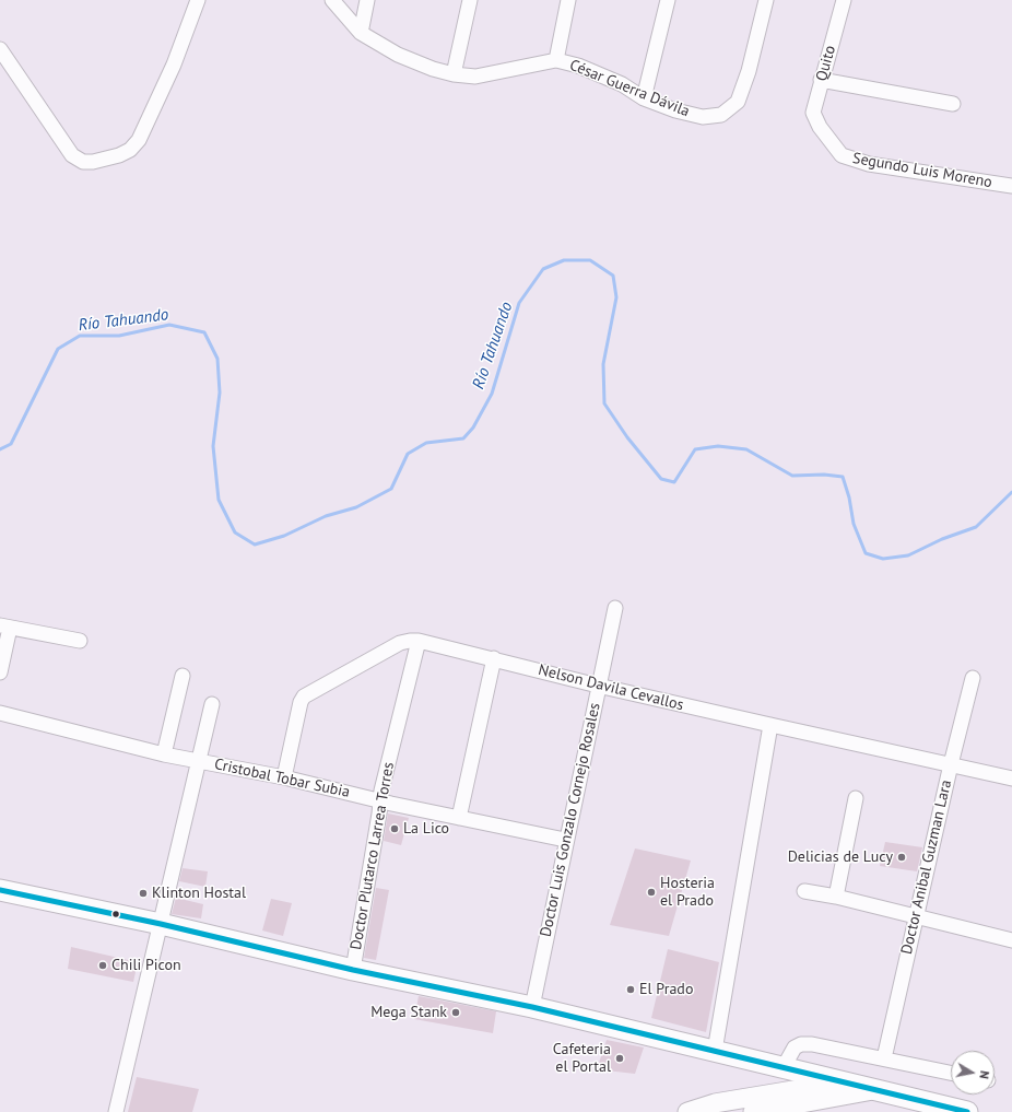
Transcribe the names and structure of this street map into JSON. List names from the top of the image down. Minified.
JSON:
{"streets":{"street":["Quito","César Guerra Dávila","Segundo Luis Moreno","Nelson Davila Cevallos","Cristobal Tobar Subia","Doctor Luis Gonzalo Cornejo Rosales","Doctor Plutarco Larrea Torres","Doctor Anibal Guzman Lara"]},"crossings":[["Quito","Segundo Luis Moreno"],["Nelson Davila Cevallos","Cristobal Tobar Subia"],["Nelson Davila Cevallos","Doctor Luis Gonzalo Cornejo Rosales"],["Nelson Davila Cevallos","Doctor Plutarco Larrea Torres"],["Nelson Davila Cevallos","Doctor Anibal Guzman Lara"],["Cristobal Tobar Subia","Doctor Luis Gonzalo Cornejo Rosales"],["Cristobal Tobar Subia","Doctor Plutarco Larrea Torres"]],"water":["Río Tahuando"],"places":["La Lico","Delicias de Lucy","Hosteria el Prado","Klinton Hostal","Chili Picon","El Prado","Mega Stank","Cafeteria el Portal"],"north":"right"}
